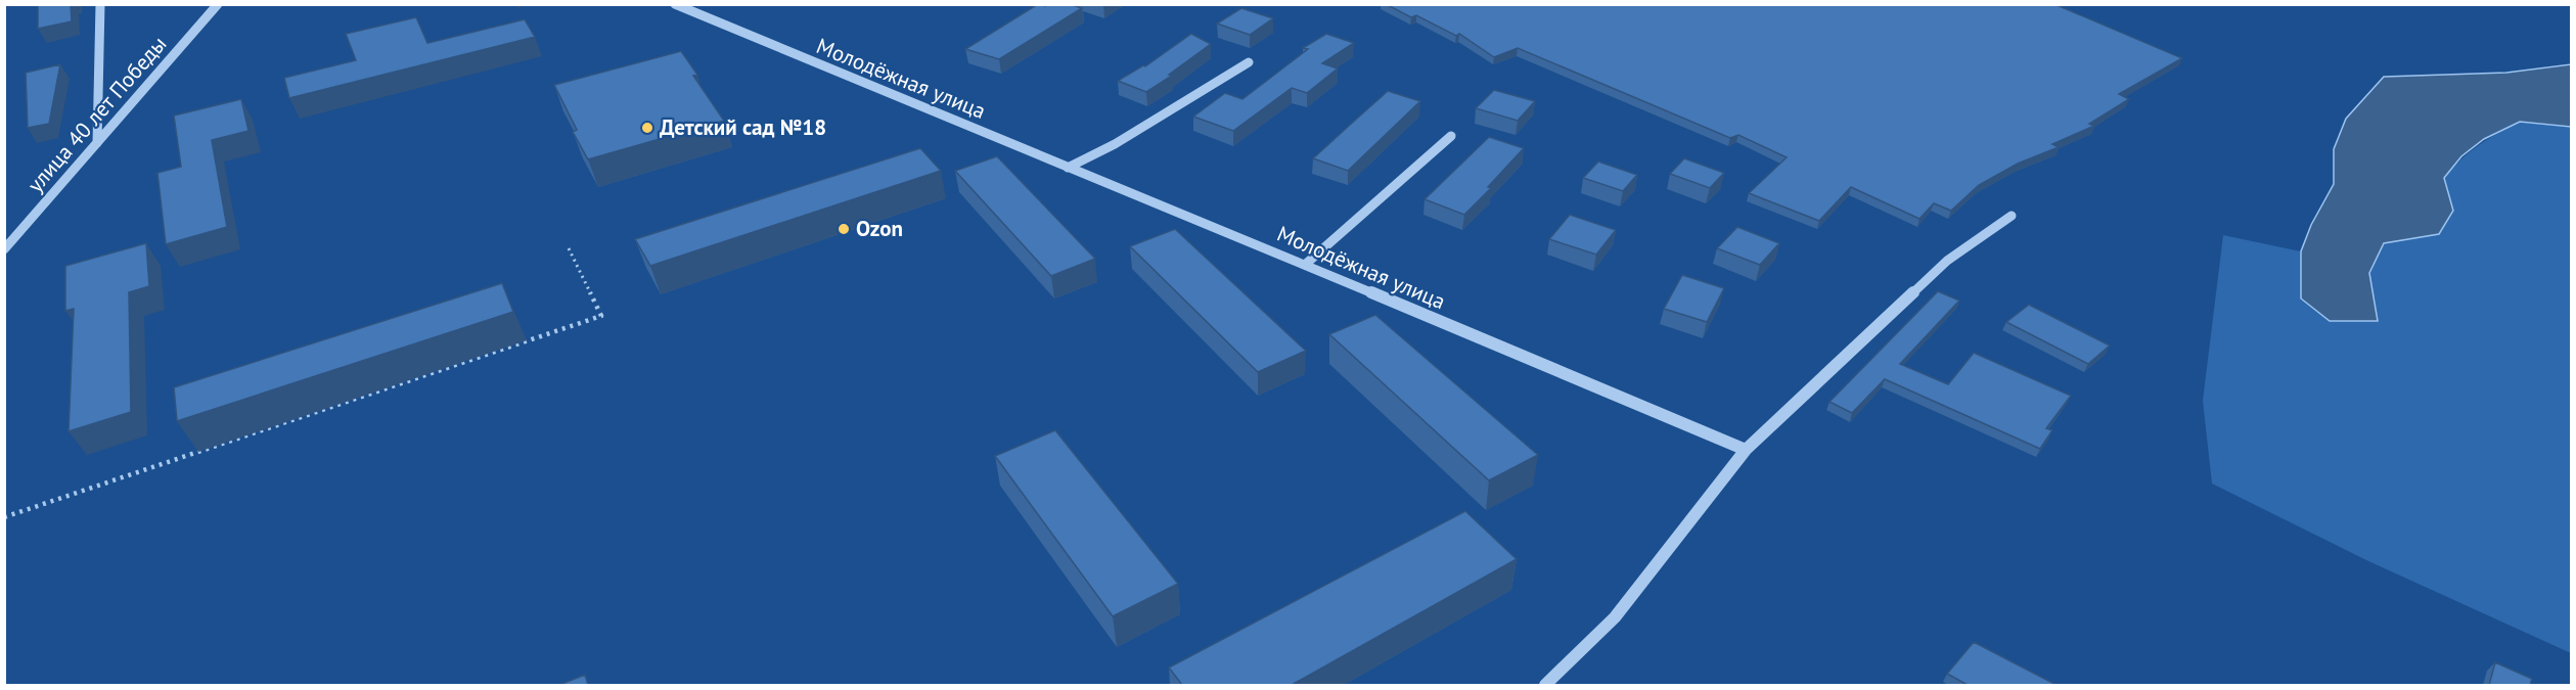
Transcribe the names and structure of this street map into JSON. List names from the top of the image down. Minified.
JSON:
{"streets":{"street":["Молодёжная улица","улица 40 лет Победы"]},"places":["Детский сад №18","Ozon"]}
